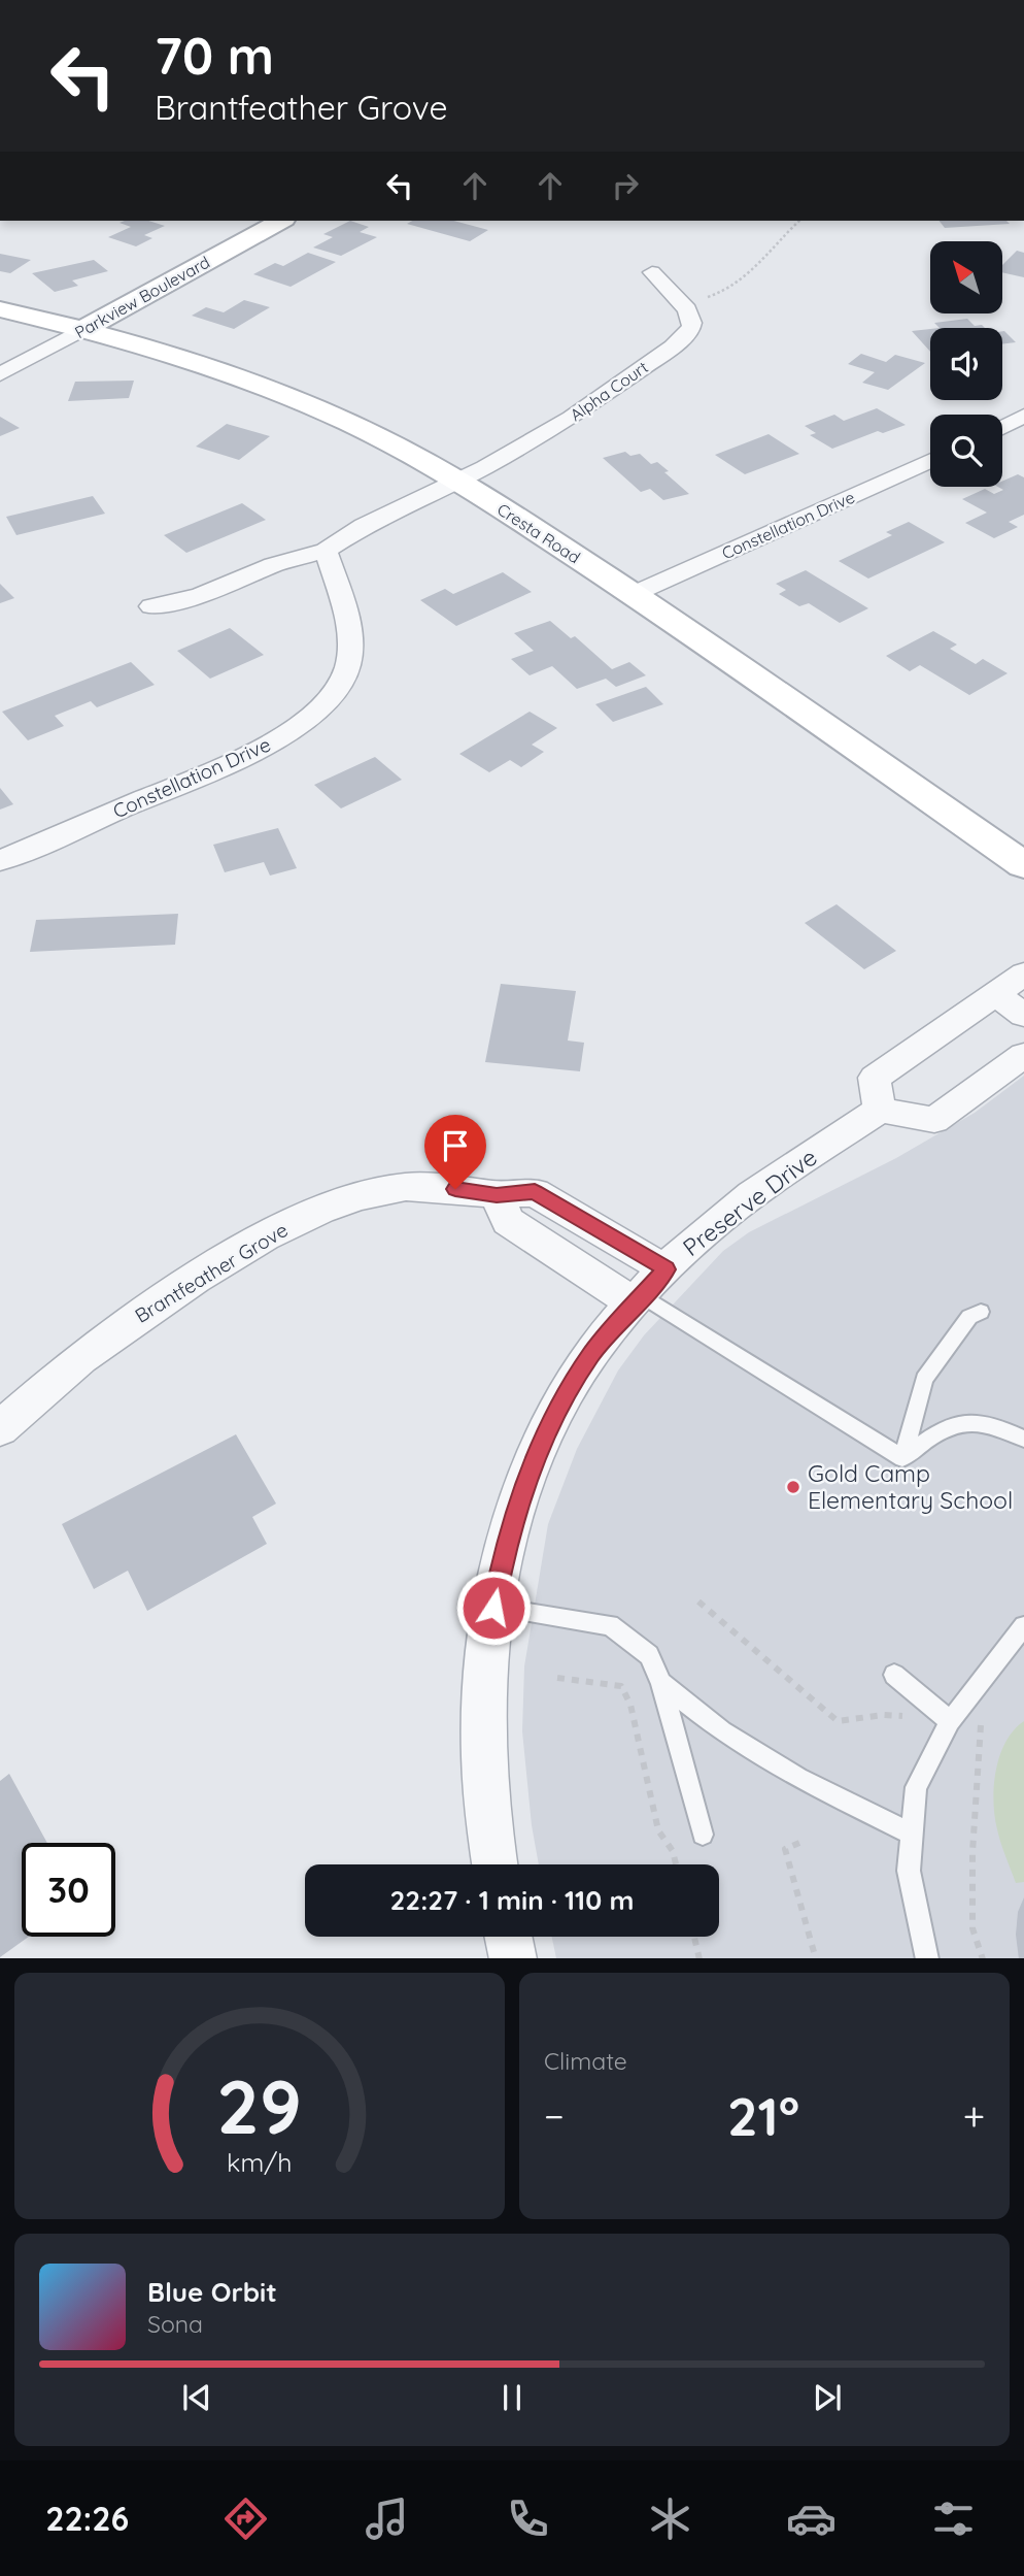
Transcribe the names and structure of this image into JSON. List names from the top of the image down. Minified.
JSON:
{"streets":{"main road":["Parkview Boulevard","Cresta Road"],"street":["Alpha Court","Constellation Drive","Preserve Drive","Brantfeather Grove"]},"crossings":[["Parkview Boulevard","Cresta Road"],["Alpha Court","Cresta Road"],["Constellation Drive","Cresta Road"],["Preserve Drive","Brantfeather Grove"]],"places":["Gold Camp Elementary School"],"north":"top left","page":{"turn":["70 m","Brantfeather Grove"],"limit":"30","trip":"22:27 · 1 min · 110 m","tile":"Climate","heat":["−","21°","+"],"song":["Blue Orbit","Sona"],"tabs":"22:26","gauge":["29","km/h"]}}
